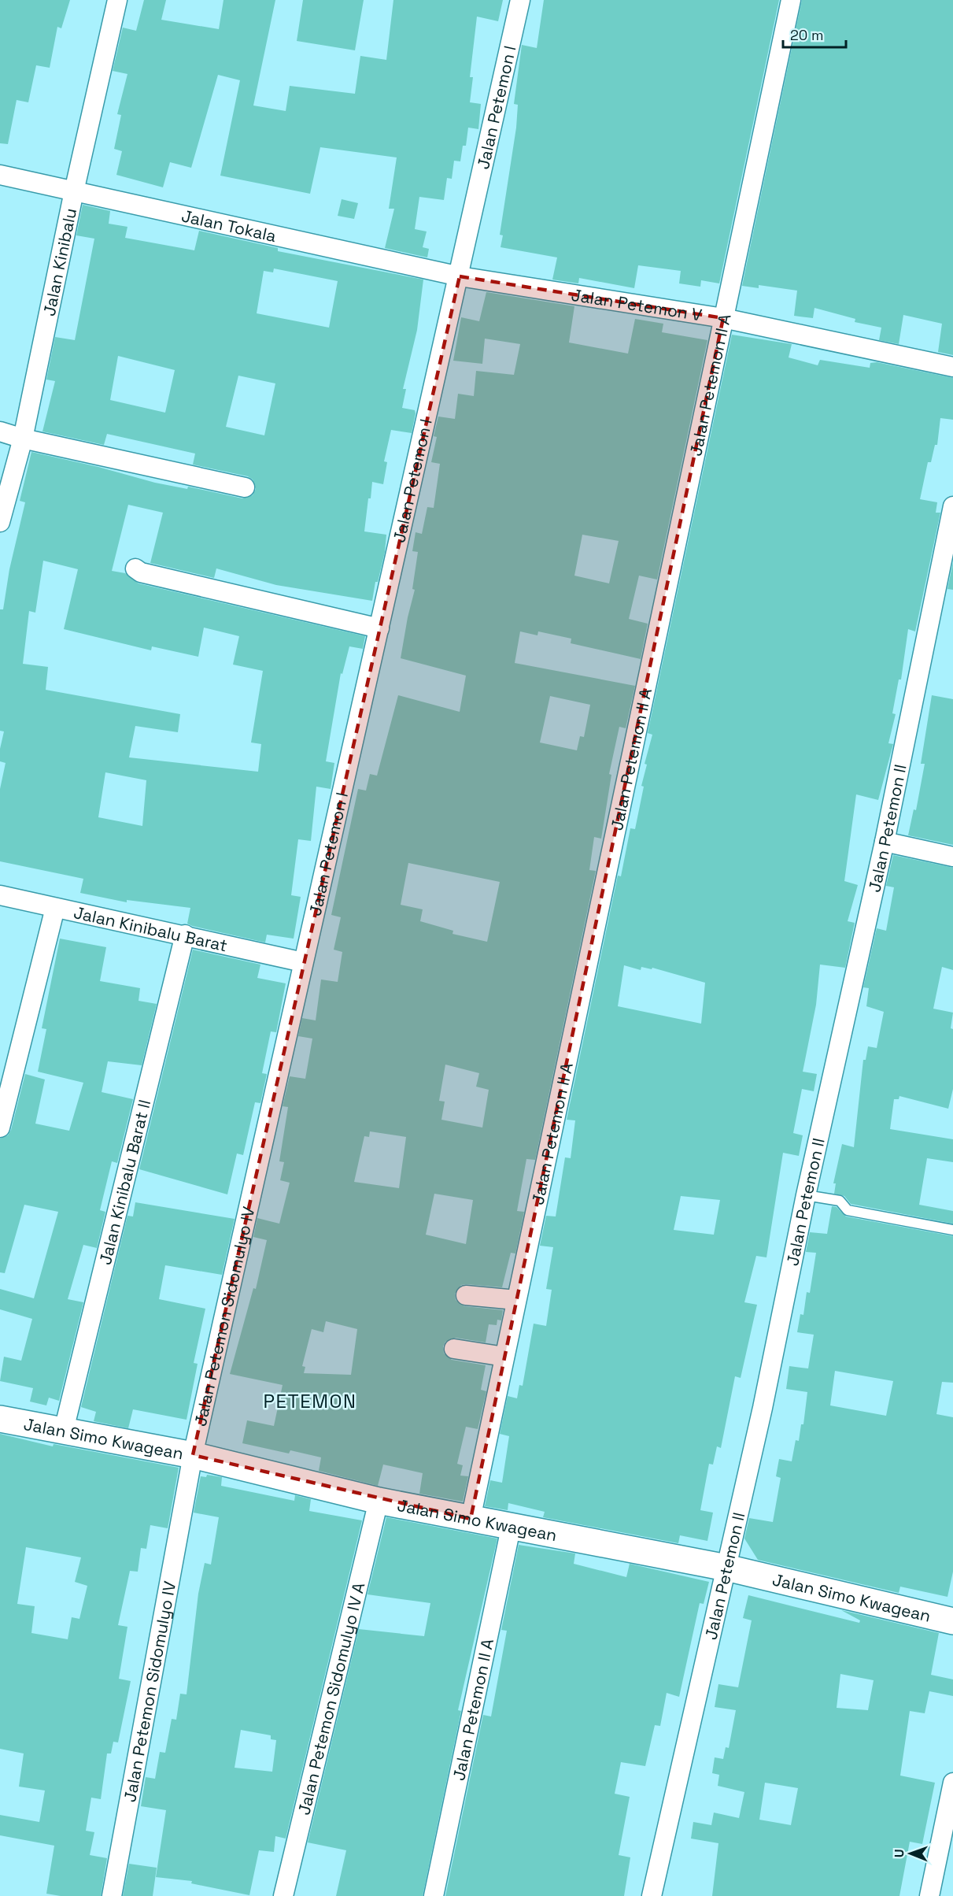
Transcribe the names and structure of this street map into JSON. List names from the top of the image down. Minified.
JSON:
{"streets":{"street":["Jalan Petemon I","Jalan Tokala","Jalan Kinibalu","Jalan Petemon V","Jalan Petemon II A","Jalan Petemon II","Jalan Kinibalu Barat","Jalan Kinibalu Barat II","Jalan Petemon Sidomulyo IV","Jalan Simo Kwagean","Jalan Petemon Sidomulyo IV A"]},"crossings":[["Jalan Petemon I","Jalan Tokala"],["Jalan Petemon I","Jalan Petemon V"],["Jalan Petemon I","Jalan Kinibalu Barat"],["Jalan Petemon I","Jalan Petemon Sidomulyo IV"],["Jalan Tokala","Jalan Kinibalu"],["Jalan Tokala","Jalan Petemon V"],["Jalan Petemon V","Jalan Petemon II A"],["Jalan Petemon II A","Jalan Simo Kwagean"],["Jalan Petemon II","Jalan Simo Kwagean"],["Jalan Kinibalu Barat","Jalan Kinibalu Barat II"],["Jalan Kinibalu Barat","Jalan Petemon Sidomulyo IV"],["Jalan Kinibalu Barat II","Jalan Simo Kwagean"],["Jalan Petemon Sidomulyo IV","Jalan Simo Kwagean"],["Jalan Simo Kwagean","Jalan Petemon Sidomulyo IV A"]],"districts":["PETEMON"],"scale_bar":"20 m","north":"left"}
